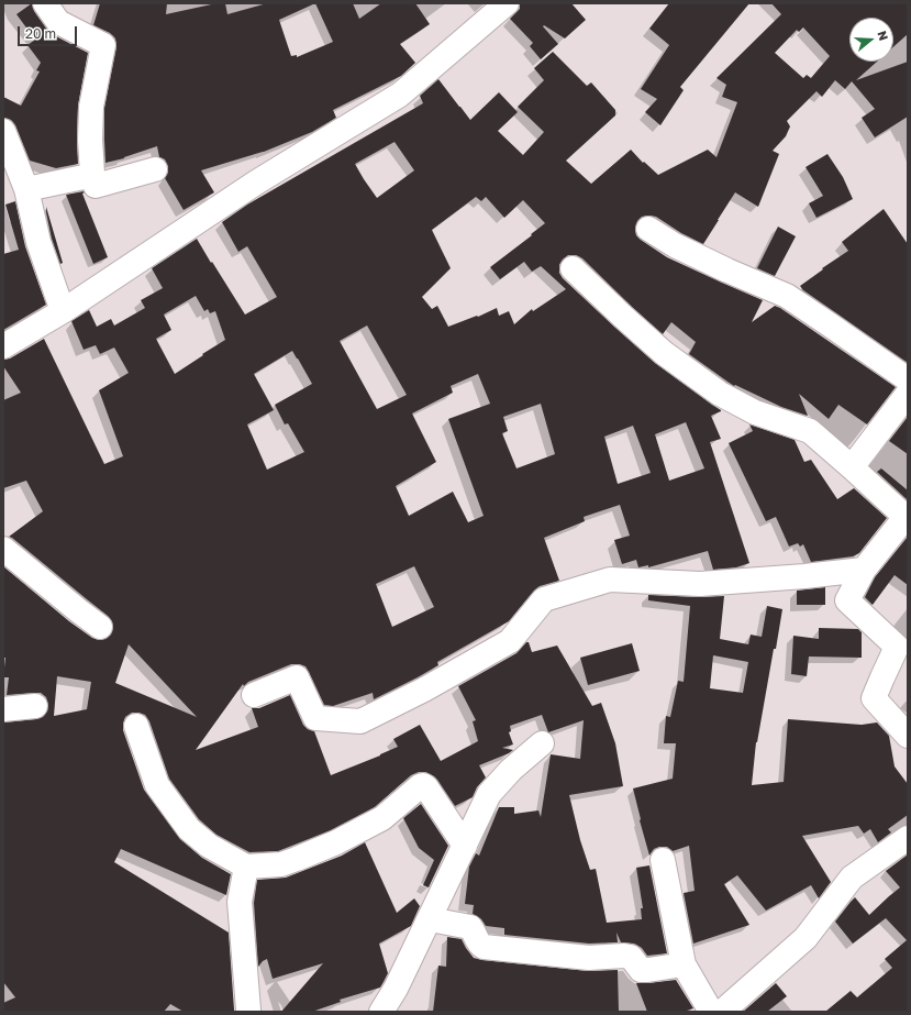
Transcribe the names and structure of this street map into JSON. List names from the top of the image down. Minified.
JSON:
{"scale_bar":"20 m","north":"right"}
